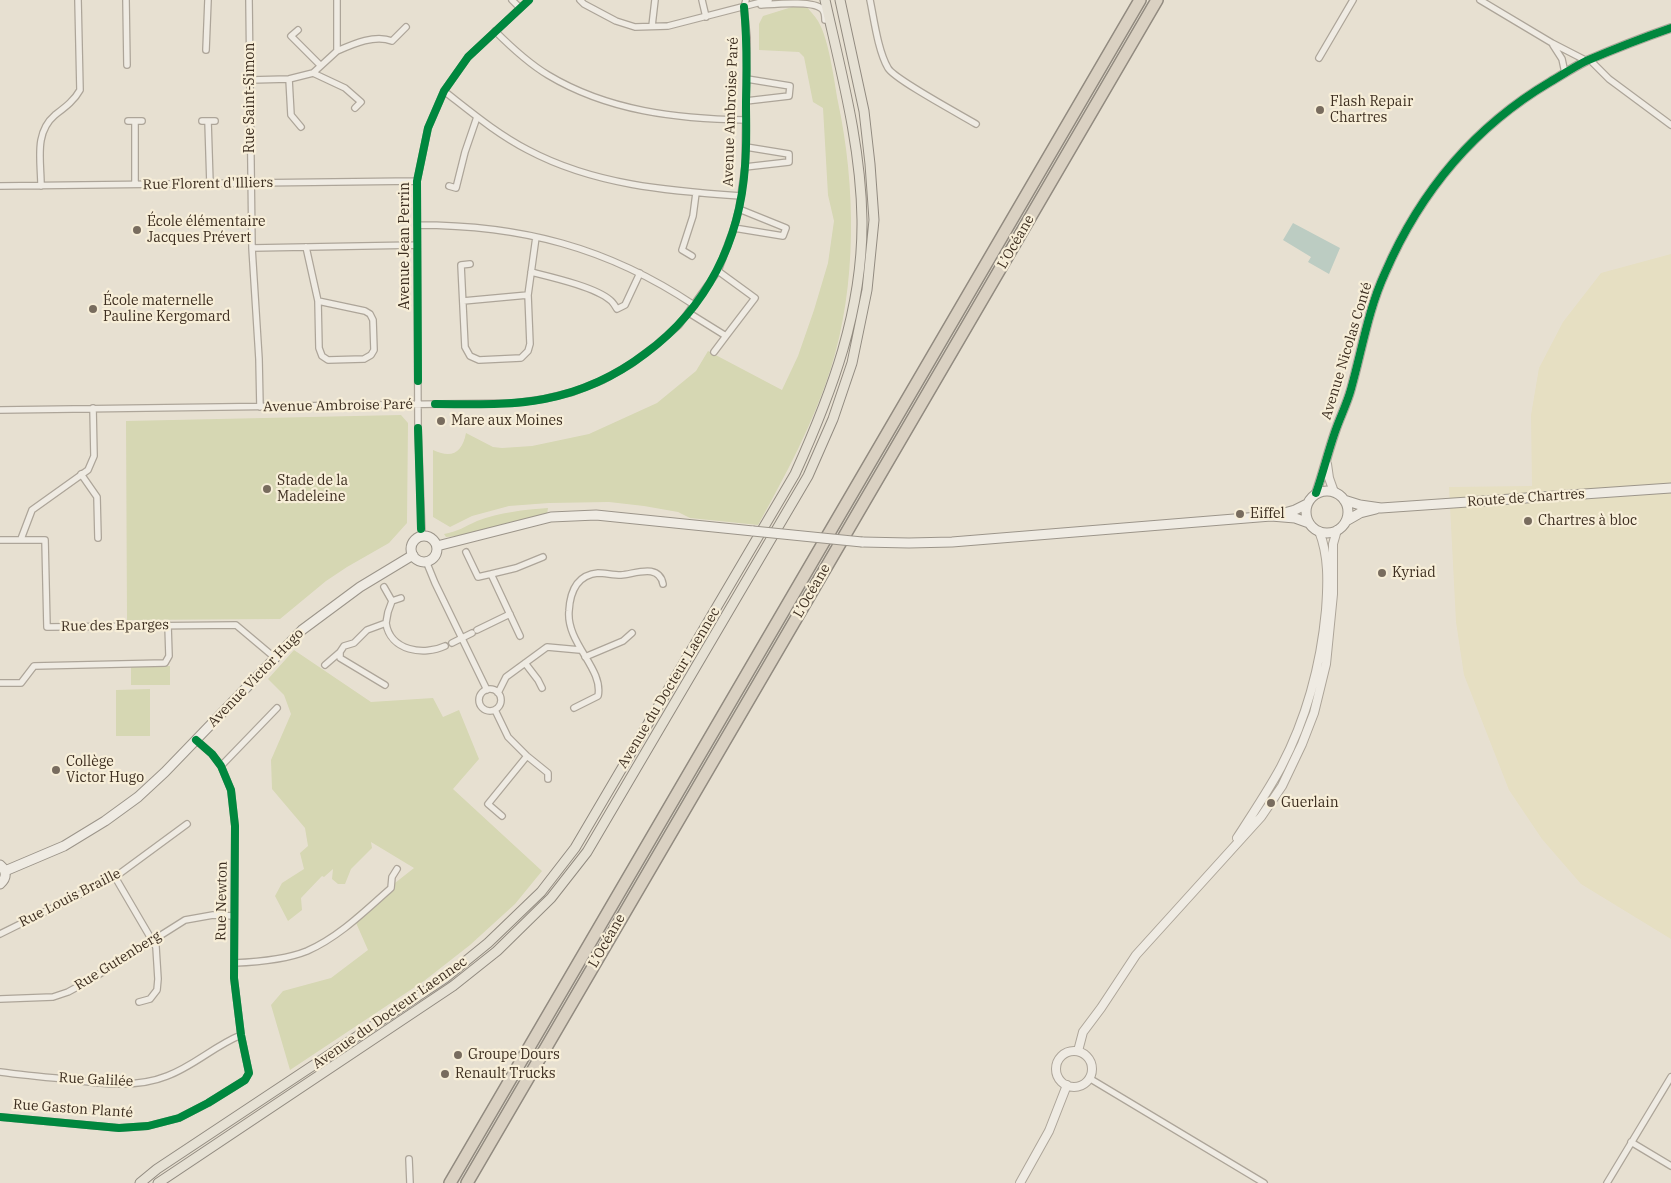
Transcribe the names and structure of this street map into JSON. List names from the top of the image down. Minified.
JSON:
{"streets":{"highway":["L’Océane"],"main road":["Route de Chartres","Avenue Victor Hugo","Avenue du Docteur Laennec"],"street":["Rue Saint-Simon","Avenue Ambroise Paré","Rue Florent d'Illiers","Avenue Jean Perrin","Avenue Nicolas Conté","Rue des Eparges","Rue Louis Braille","Rue Newton","Rue Gutenberg","Rue Galilée","Rue Gaston Planté"]},"crossings":[["Rue Saint-Simon","Avenue Ambroise Paré"],["Rue Saint-Simon","Rue Florent d'Illiers"],["Avenue Ambroise Paré","Avenue Jean Perrin"],["Rue Florent d'Illiers","Avenue Jean Perrin"],["Avenue Jean Perrin","Avenue Victor Hugo"],["Rue des Eparges","Avenue Victor Hugo"],["Avenue Victor Hugo","Rue Newton"],["Rue Newton","Rue Gutenberg"],["Rue Newton","Rue Galilée"],["Rue Newton","Rue Gaston Planté"]],"places":["Flash Repair Chartres","École élémentaire Jacques Prévert","École maternelle Pauline Kergomard","Mare aux Moines","Stade de la Madeleine","Eiffel","Chartres à bloc","Kyriad","Collège Victor Hugo","Guerlain","Groupe Dours","Renault Trucks"]}
